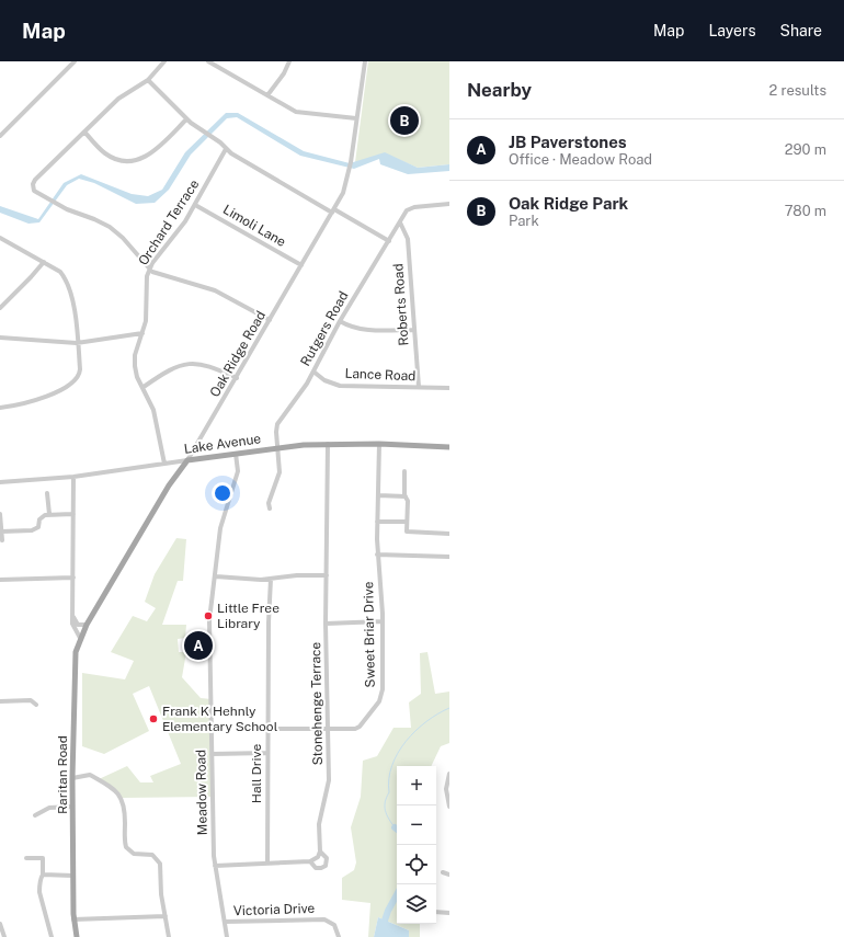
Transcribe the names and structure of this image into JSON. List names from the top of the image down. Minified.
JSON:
{"streets":{"main road":["Oak Ridge Road","Lake Avenue","Raritan Road"],"street":["Orchard Terrace","Limoli Lane","Roberts Road","Rutgers Road","Lance Road","Sweet Briar Drive","Stonehenge Terrace","Hall Drive","Meadow Road","Victoria Drive"]},"crossings":[["Orchard Terrace","Limoli Lane"],["Orchard Terrace","Lake Avenue"],["Limoli Lane","Oak Ridge Road"],["Roberts Road","Rutgers Road"],["Roberts Road","Lance Road"],["Rutgers Road","Lance Road"],["Rutgers Road","Lake Avenue"],["Oak Ridge Road","Lake Avenue"],["Oak Ridge Road","Raritan Road"],["Lake Avenue","Sweet Briar Drive"],["Lake Avenue","Stonehenge Terrace"],["Lake Avenue","Meadow Road"],["Sweet Briar Drive","Stonehenge Terrace"],["Sweet Briar Drive","Hall Drive"],["Meadow Road","Victoria Drive"]],"places":["Little Free Library","Frank K Hehnly Elementary School"],"page":{"header":"Map","nav":["Map","Layers","Share"],"heading":["Nearby","2 results"],"pins":["B","A"],"list":[{"mark":"A","name":"JB Paverstones","note":"Office · Meadow Road","value":"290 m"},{"mark":"B","name":"Oak Ridge Park","note":"Park","value":"780 m"}],"map_buttons":["+","−"]}}
